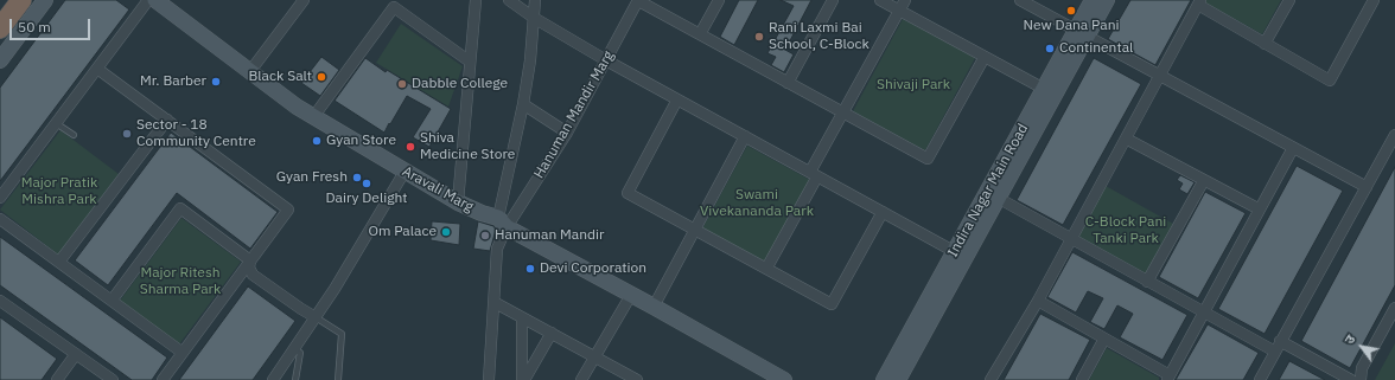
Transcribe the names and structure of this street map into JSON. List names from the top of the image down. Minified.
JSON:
{"streets":{"street":["Hanuman Mandir Marg","Aravali Marg","Indira Nagar Main Road"]},"crossings":[["Hanuman Mandir Marg","Aravali Marg"]],"parks":["Shivaji Park","Major Pratik Mishra Park","Swami Vivekananda Park","C-Block Pani Tanki Park","Major Ritesh Sharma Park"],"places":["New Dana Pani","Rani Laxmi Bai School, C-Block","Continental","Black Salt","Mr. Barber","Dabble College","Sector - 18 Community Centre","Gyan Store","Shiva Medicine Store","Gyan Fresh","Dairy Delight","Om Palace","Hanuman Mandir","Devi Corporation"],"scale_bar":"50 m","north":"top left"}
